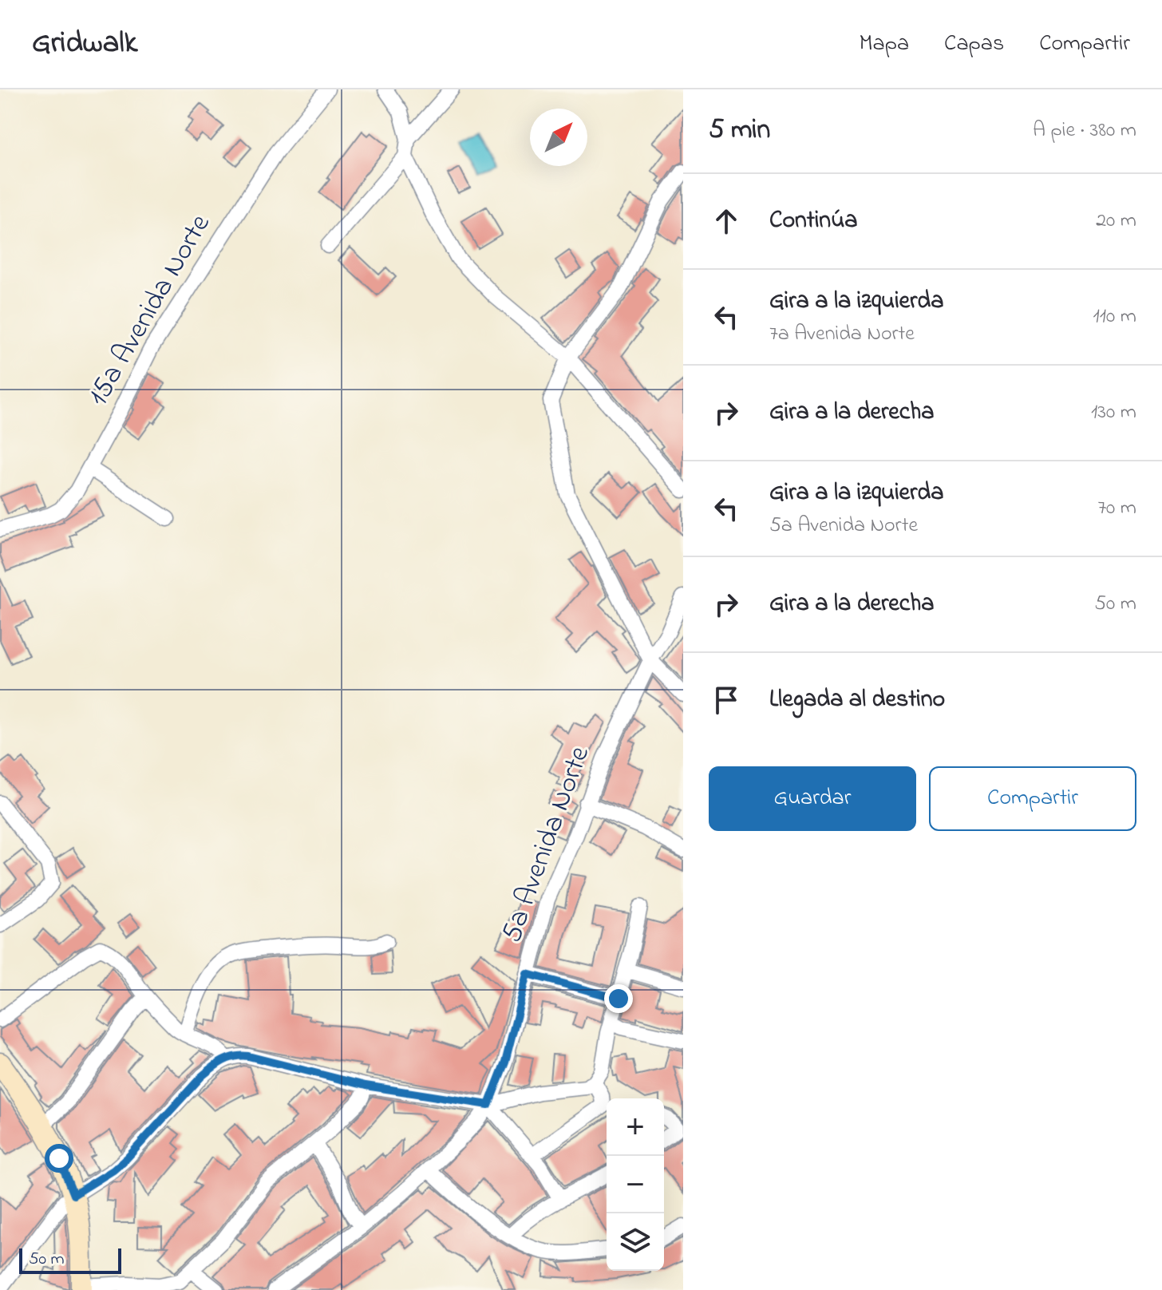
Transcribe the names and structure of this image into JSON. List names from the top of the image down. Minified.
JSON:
{"streets":{"street":["15a Avenida Norte","5a Avenida Norte"]},"scale_bar":"50 m","north":"top right","page":{"header":"Gridwalk","nav":["Mapa","Capas","Compartir"],"heading":["5 min","A pie · 380 m"],"list":[["Continúa","20 m"],["Gira a la izquierda","7a Avenida Norte","110 m"],["Gira a la derecha","130 m"],["Gira a la izquierda","5a Avenida Norte","70 m"],["Gira a la derecha","50 m"],"Llegada al destino"],"buttons":["Guardar","Compartir"],"map_buttons":["+","−"],"scale":"50 m"}}
